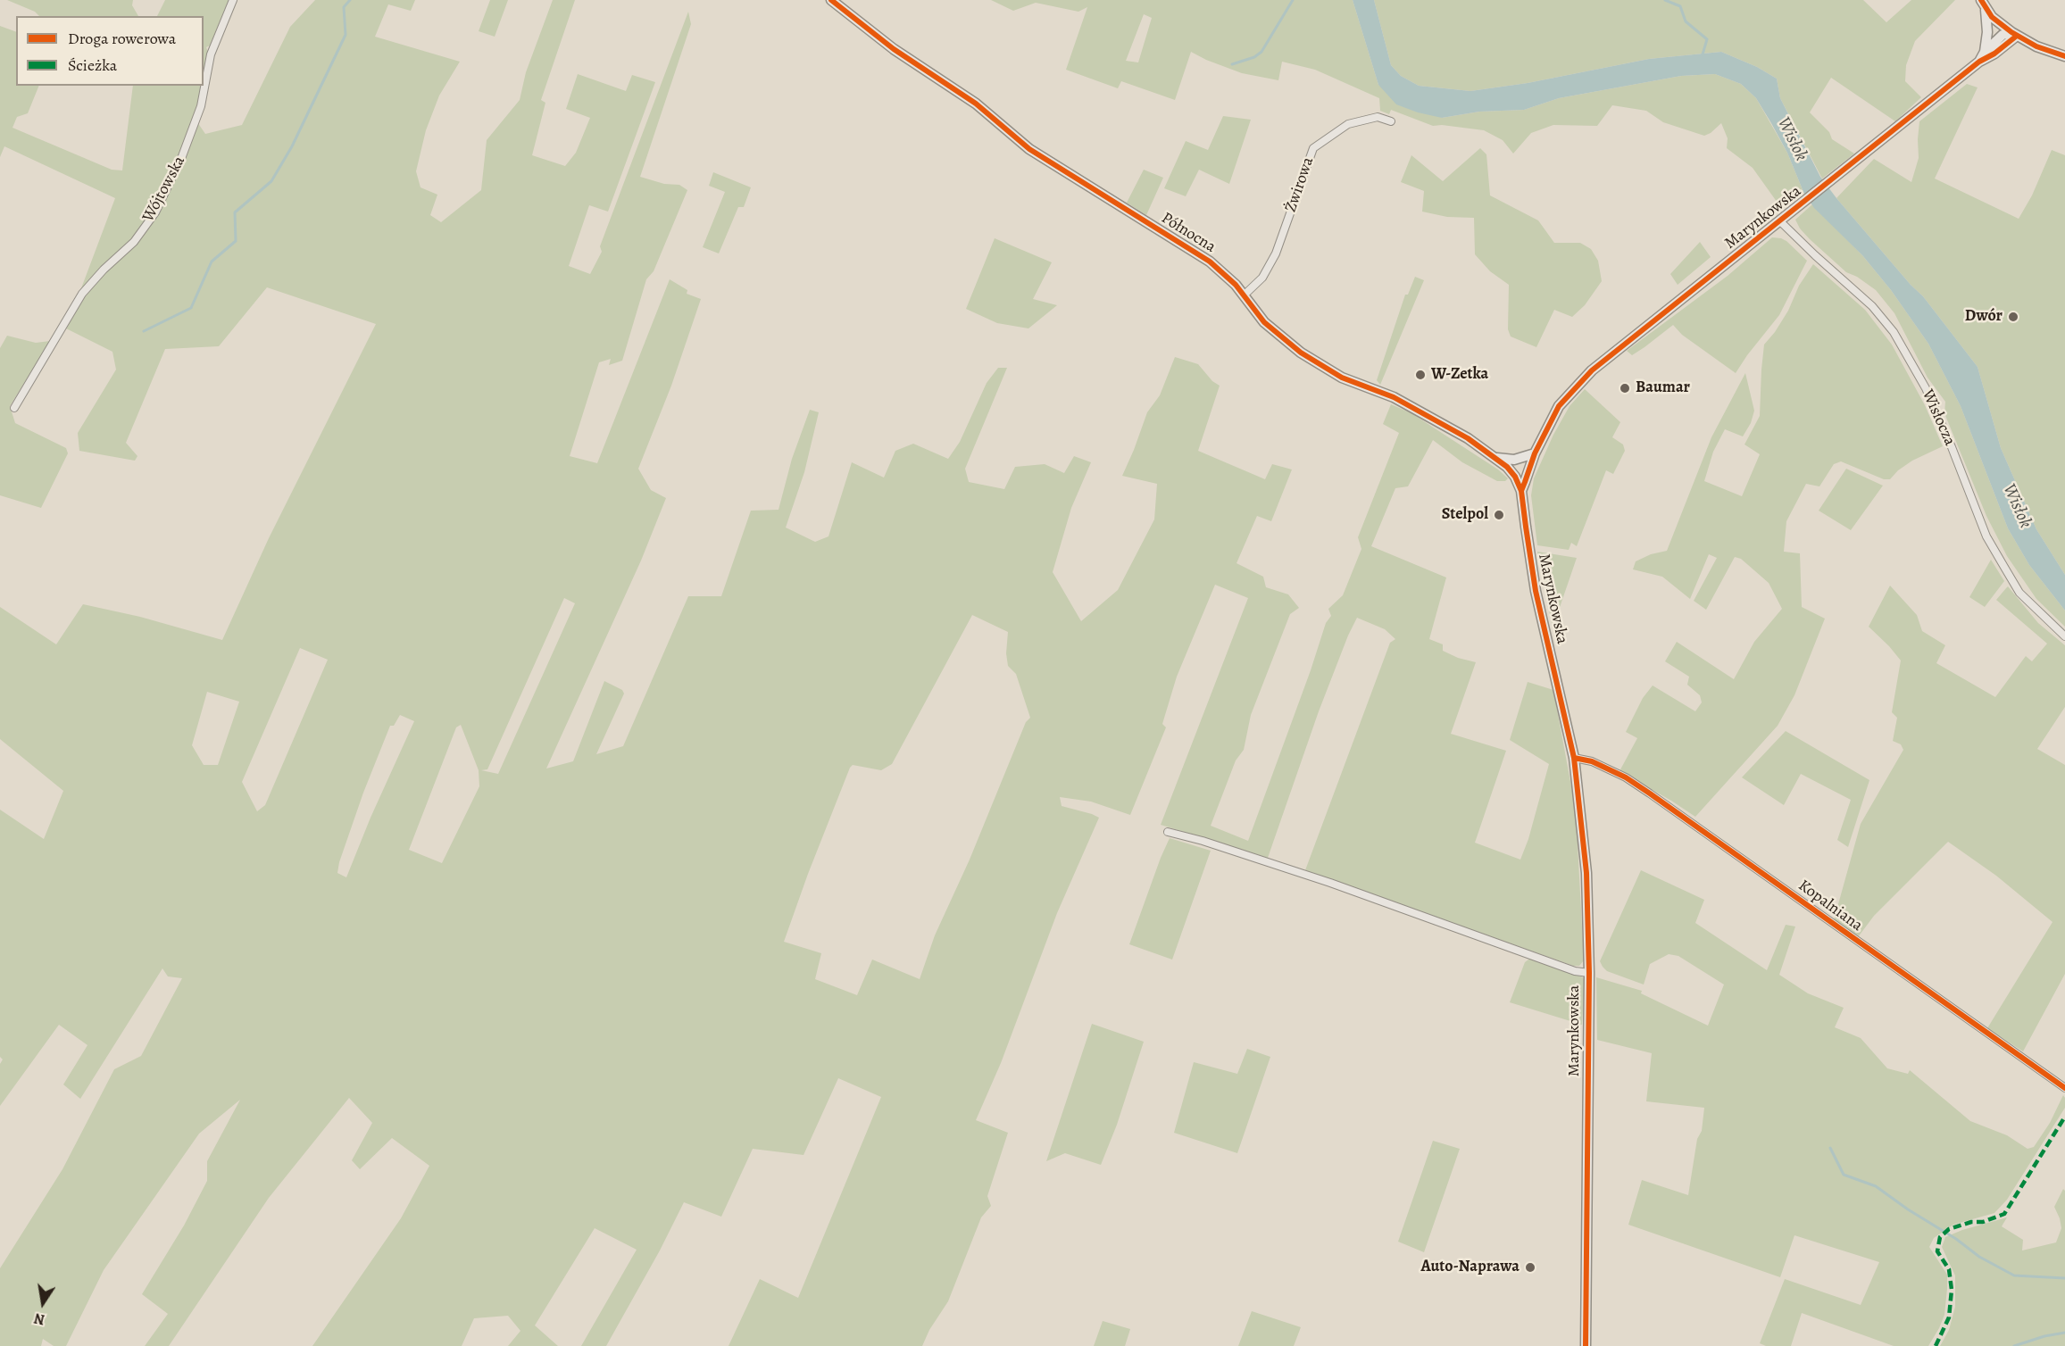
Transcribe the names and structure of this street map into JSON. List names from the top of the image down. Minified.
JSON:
{"streets":{"street":["Żwirowa","Wójtowska","Marynkowska","Północna","Wisłocza","Kopalniana"]},"crossings":[["Żwirowa","Północna"],["Marynkowska","Północna"],["Marynkowska","Wisłocza"],["Marynkowska","Kopalniana"]],"water":["Wisłok"],"places":["Dwór","W-Zetka","Baumar","Stelpol","Auto-Naprawa"],"legend":["Droga rowerowa","Ścieżka"],"north":"bottom"}
